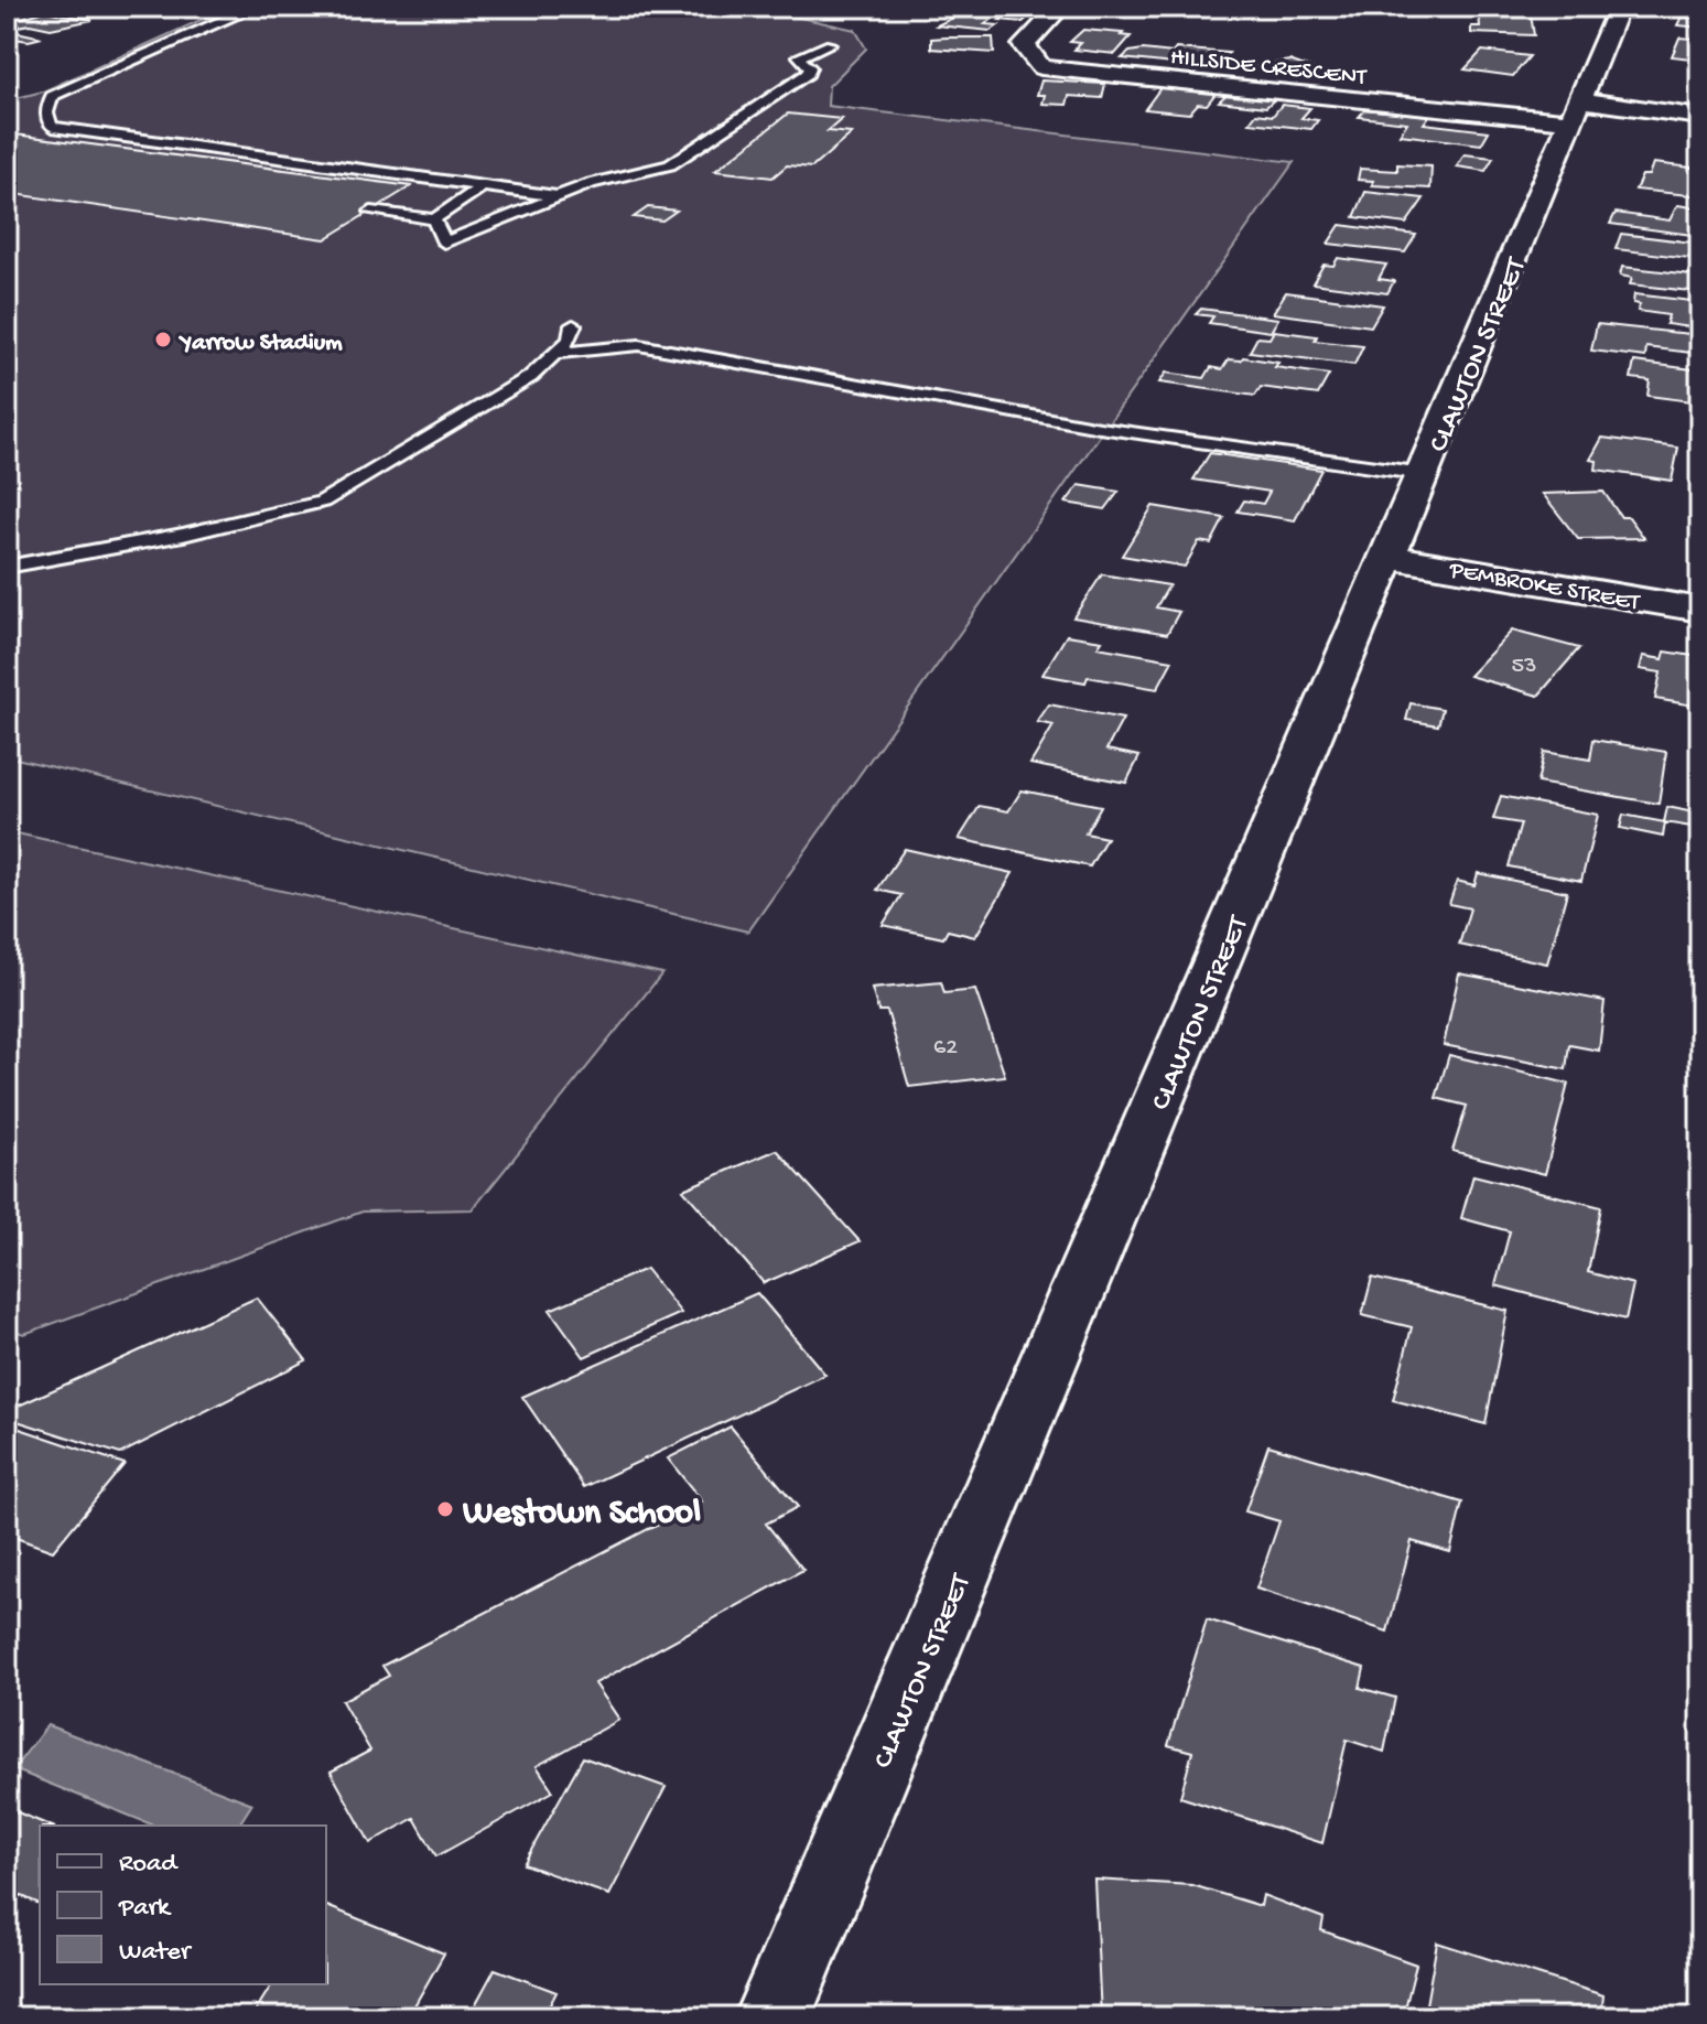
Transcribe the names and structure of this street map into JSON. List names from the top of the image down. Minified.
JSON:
{"streets":{"street":["HILLSIDE CRESCENT","CLAWTON STREET","PEMBROKE STREET"]},"crossings":[["HILLSIDE CRESCENT","CLAWTON STREET"],["CLAWTON STREET","PEMBROKE STREET"]],"places":["Yarrow Stadium","Westown School"],"house_numbers":["53","62"],"legend":["Road","Park","Water"]}
